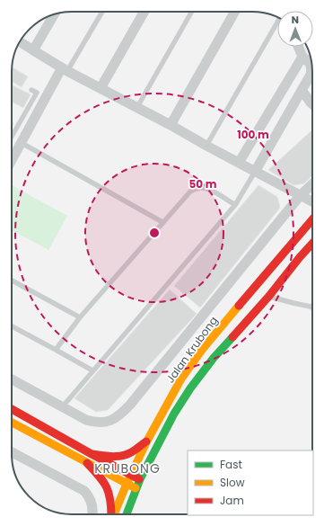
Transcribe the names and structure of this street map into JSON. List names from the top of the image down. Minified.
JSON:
{"streets":{"main road":["Jalan Krubong"]},"districts":["KRUBONG"],"legend":["Fast","Slow","Jam"],"north":"top","rings":["100 m","50 m"]}
